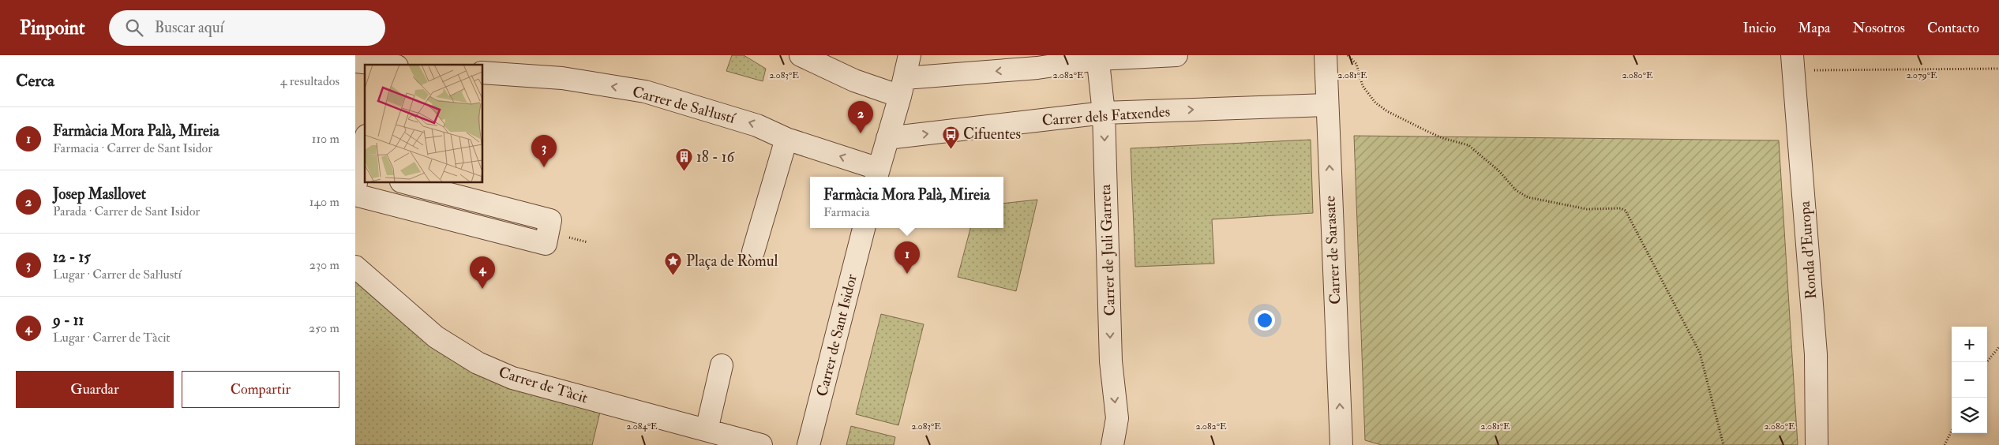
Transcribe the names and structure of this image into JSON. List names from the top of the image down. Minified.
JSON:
{"streets":{"street":["Carrer de Sal·lustí","Carrer dels Fatxendes","Carrer de Juli Garreta","Carrer de Sarasate","Ronda d'Europa","Carrer de Sant Isidor","Carrer de Tàcit"]},"crossings":[["Carrer dels Fatxendes","Carrer de Juli Garreta"],["Carrer dels Fatxendes","Carrer de Sarasate"]],"one_way":["Carrer de Sal·lustí","Carrer de Juli Garreta","Carrer de Sarasate"],"places":{"bus stop":["Cifuentes"],"building":["18 - 16"],"place":["Plaça de Ròmul"]},"page":{"header":"Pinpoint","search":"Buscar aquí","nav":["Inicio","Mapa","Nosotros","Contacto"],"heading":["Cerca","4 resultados"],"pins":["2","3","1","4"],"list":[{"mark":"1","name":"Farmàcia Mora Palà, Mireia","note":"Farmacia · Carrer de Sant Isidor","value":"110 m"},{"mark":"2","name":"Josep Masllovet","note":"Parada · Carrer de Sant Isidor","value":"140 m"},{"mark":"3","name":"12 - 15","note":"Lugar · Carrer de Sal·lustí","value":"230 m"},{"mark":"4","name":"9 - 11","note":"Lugar · Carrer de Tàcit","value":"250 m"}],"popup":["Farmàcia Mora Palà, Mireia","Farmacia"],"map_buttons":["+","−"],"buttons":["Guardar","Compartir"]},"coordinates":["2.083°E","2.082°E","2.081°E","2.080°E","2.079°E","2.084°E"]}
